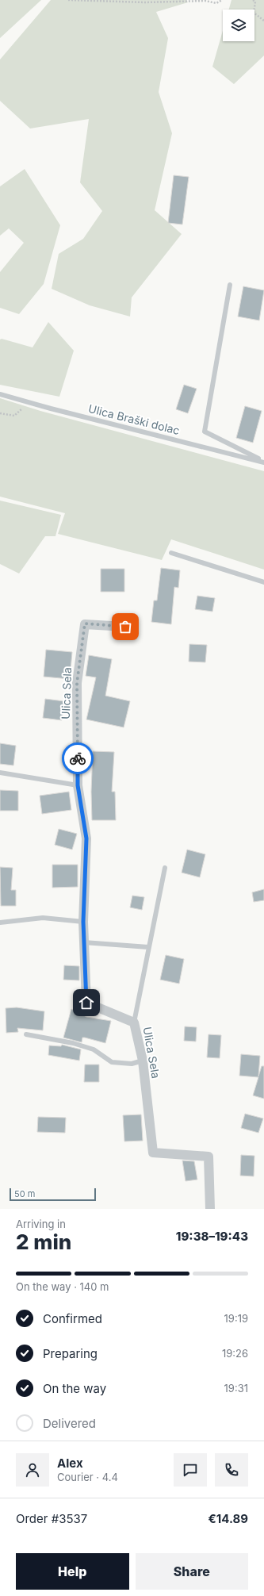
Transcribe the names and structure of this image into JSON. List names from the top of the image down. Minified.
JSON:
{"streets":{"street":["Ulica Sela"],"lane":["Ulica Braški dolac"]},"scale_bar":"50 m","page":{"scale":"50 m","heading":["2 min","Arriving in","19:38–19:43"],"panel":["Alex","Courier · 4.4","Order #3537","€14.89"],"bar":"On the way · 140 m","list":[["Confirmed","19:19"],["Preparing","19:26"],["On the way","19:31"],"Delivered"],"buttons":["Help","Share"]}}
